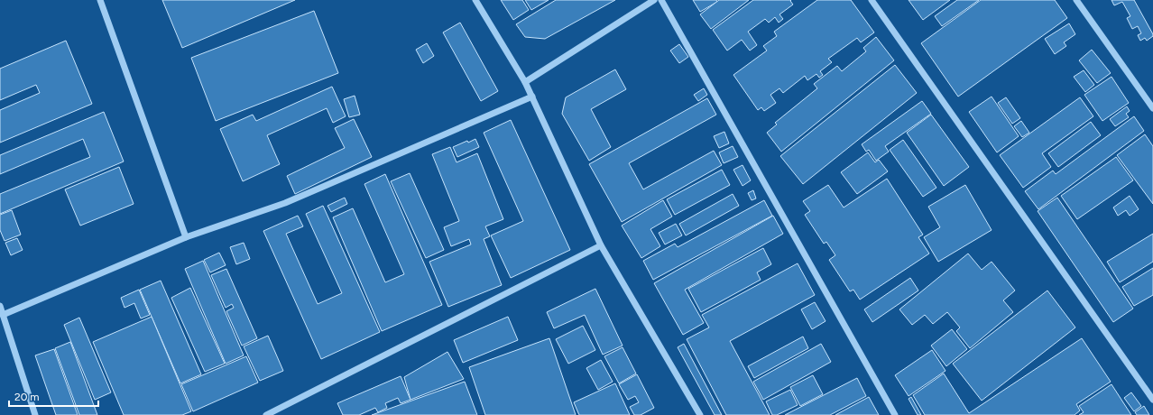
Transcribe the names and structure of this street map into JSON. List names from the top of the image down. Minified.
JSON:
{"scale_bar":"20 m"}
